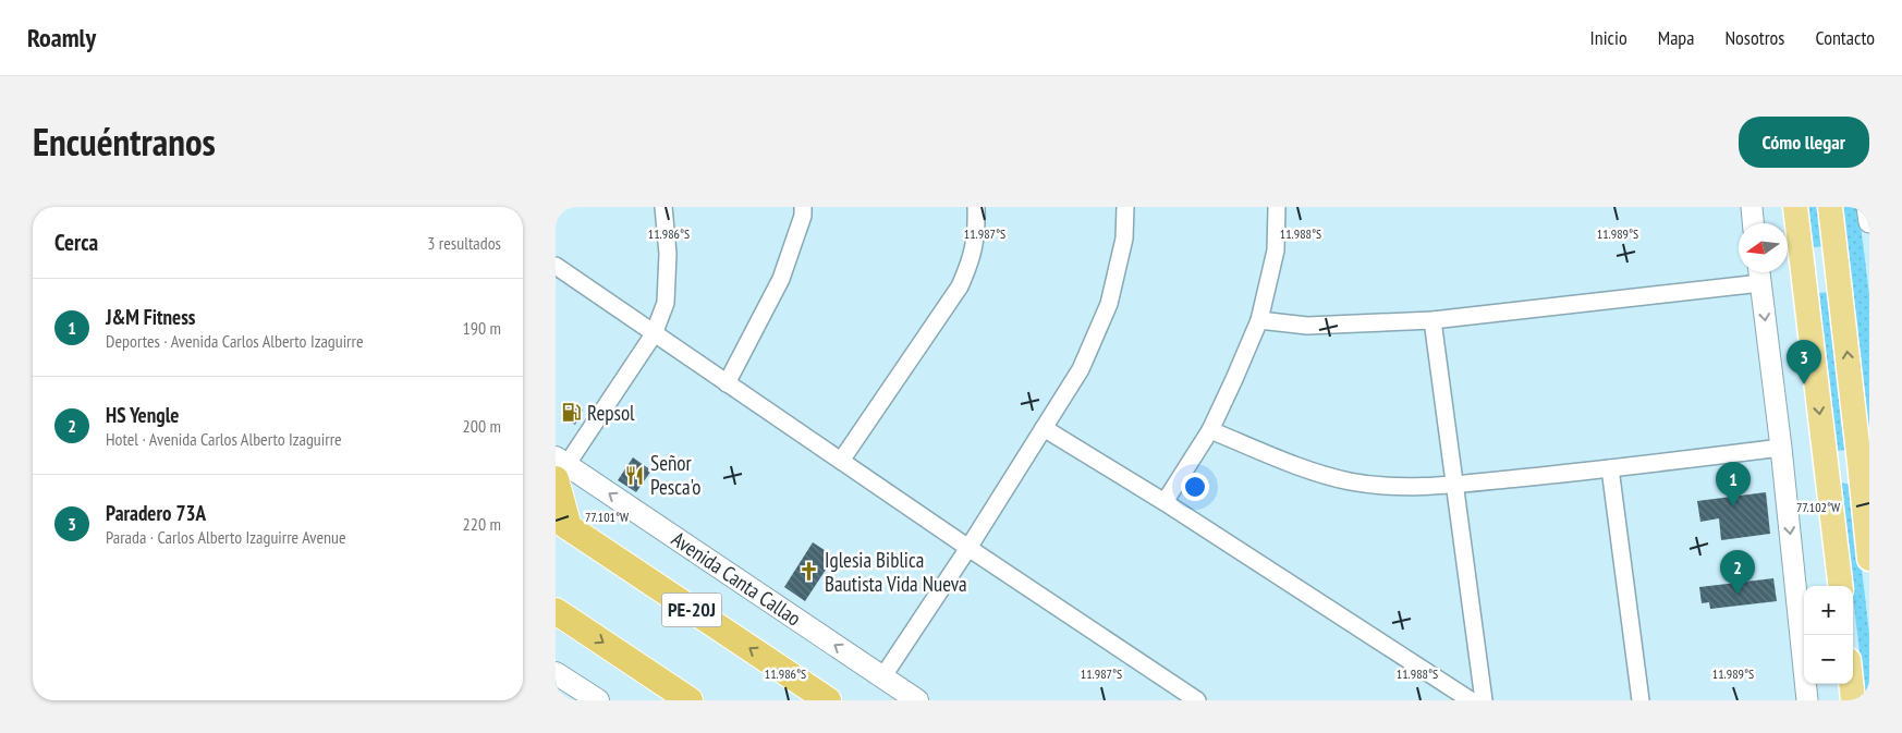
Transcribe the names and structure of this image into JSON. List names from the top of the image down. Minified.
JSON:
{"streets":{"highway":["PE-20J"],"main road":["Avenida Canta Callao"]},"one_way":["Avenida Canta Callao"],"places":{"fuel station":["Repsol"],"restaurant":["Señor Pesca'o"],"church":["Iglesia Biblica Bautista Vida Nueva"]},"north":"left","page":{"header":"Roamly","nav":["Inicio","Mapa","Nosotros","Contacto"],"title":"Encuéntranos","buttons":"Cómo llegar","heading":["Cerca","3 resultados"],"list":[{"mark":"1","name":"J&M Fitness","note":"Deportes · Avenida Carlos Alberto Izaguirre","value":"190 m"},{"mark":"2","name":"HS Yengle","note":"Hotel · Avenida Carlos Alberto Izaguirre","value":"200 m"},{"mark":"3","name":"Paradero 73A","note":"Parada · Carlos Alberto Izaguirre Avenue","value":"220 m"}],"pins":["3","1","2"],"map_buttons":["+","−"]},"coordinates":["11.986°S","11.987°S","11.988°S","11.989°S","77.102°W","77.101°W"]}
